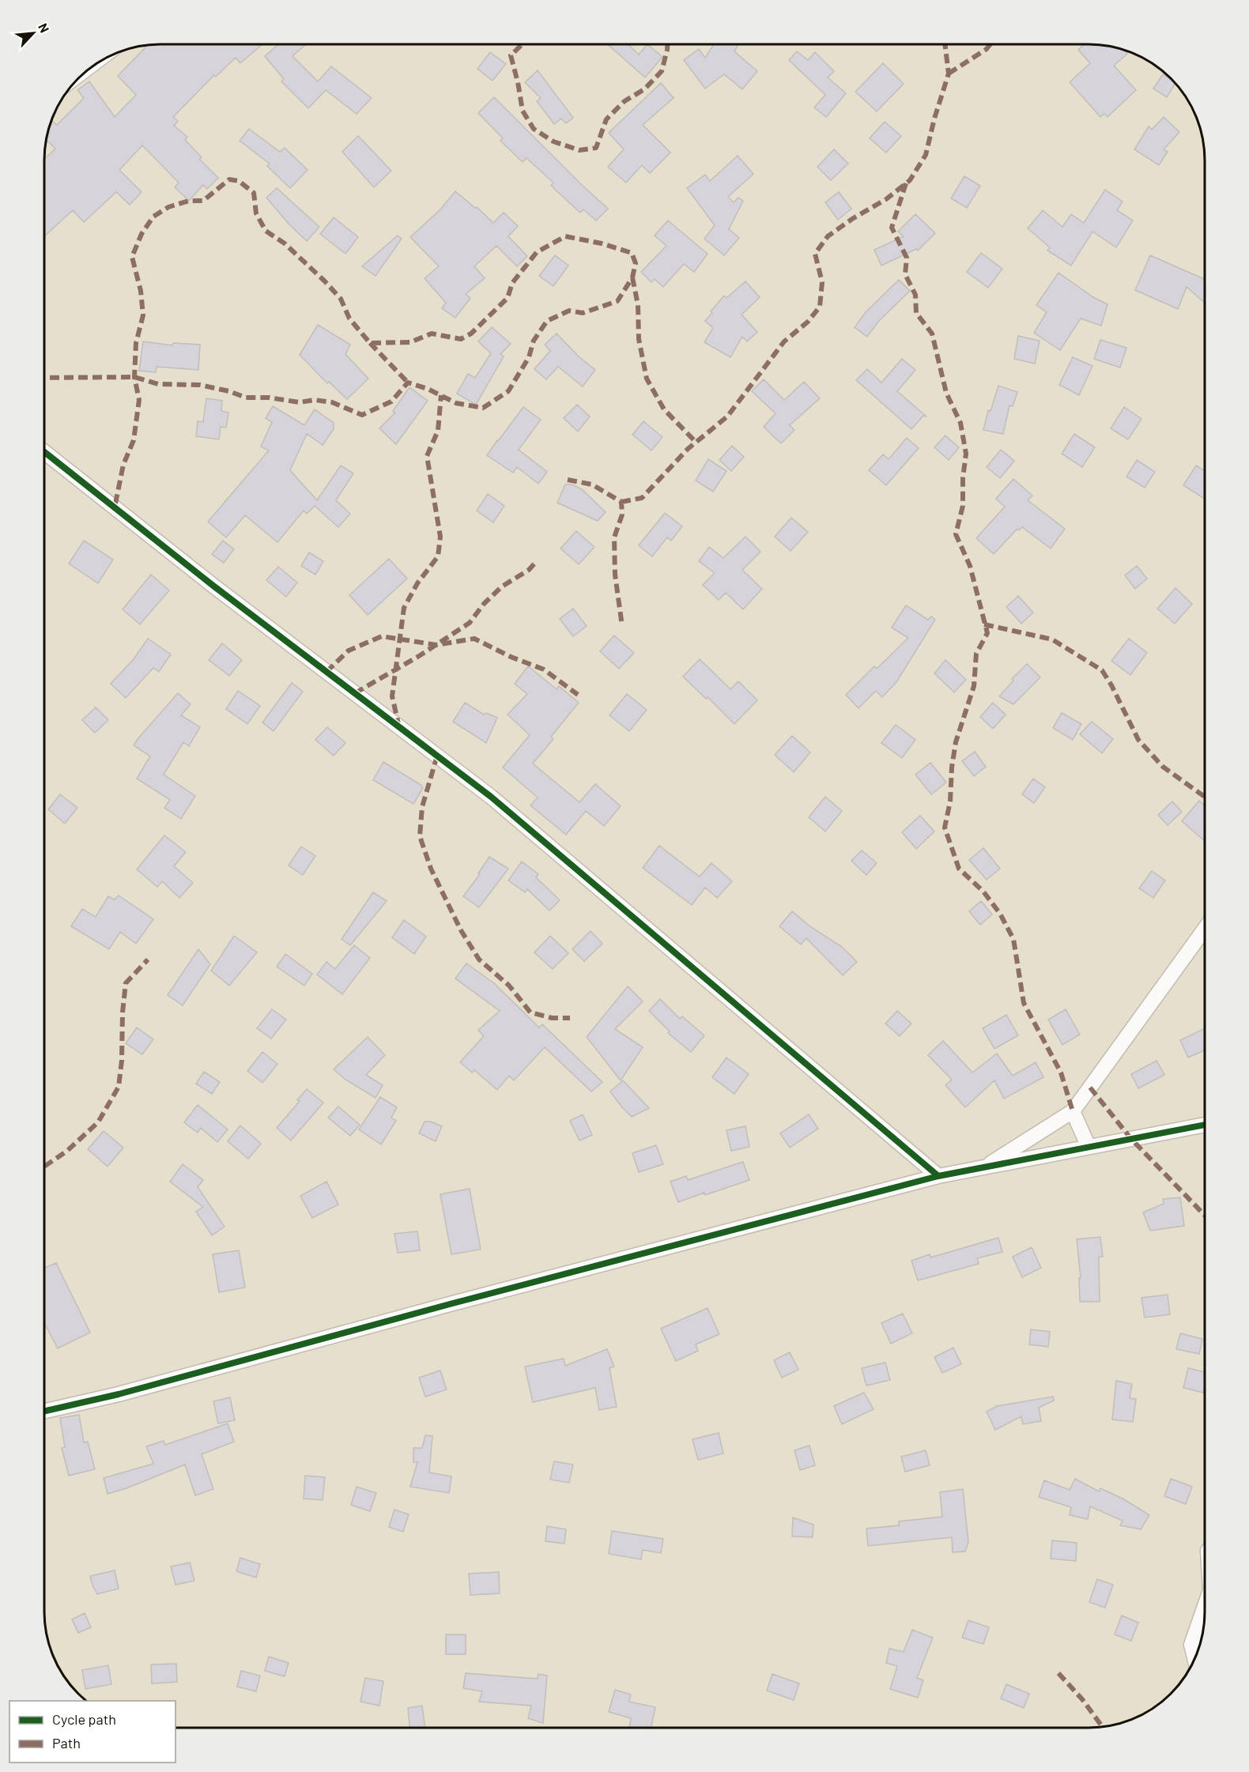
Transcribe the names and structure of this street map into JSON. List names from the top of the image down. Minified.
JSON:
{"legend":["Cycle path","Path"],"north":"top right"}
